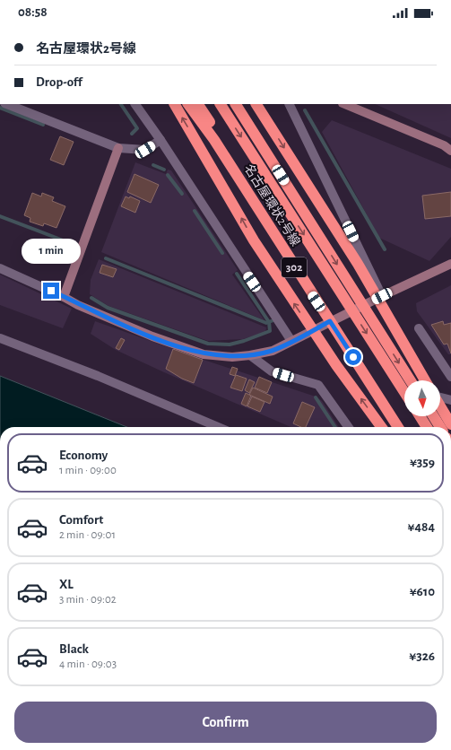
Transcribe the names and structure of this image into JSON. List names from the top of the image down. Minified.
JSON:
{"streets":{"highway":["名古屋環状2号線","302"]},"north":"bottom","page":{"status":"08:58","banner":["名古屋環状2号線","Drop-off"],"bubble":"1 min","list":[{"name":"Economy","note":"1 min · 09:00","value":"¥359"},{"name":"Comfort","note":"2 min · 09:01","value":"¥484"},{"name":"XL","note":"3 min · 09:02","value":"¥610"},{"name":"Black","note":"4 min · 09:03","value":"¥326"}],"buttons":"Confirm"}}
